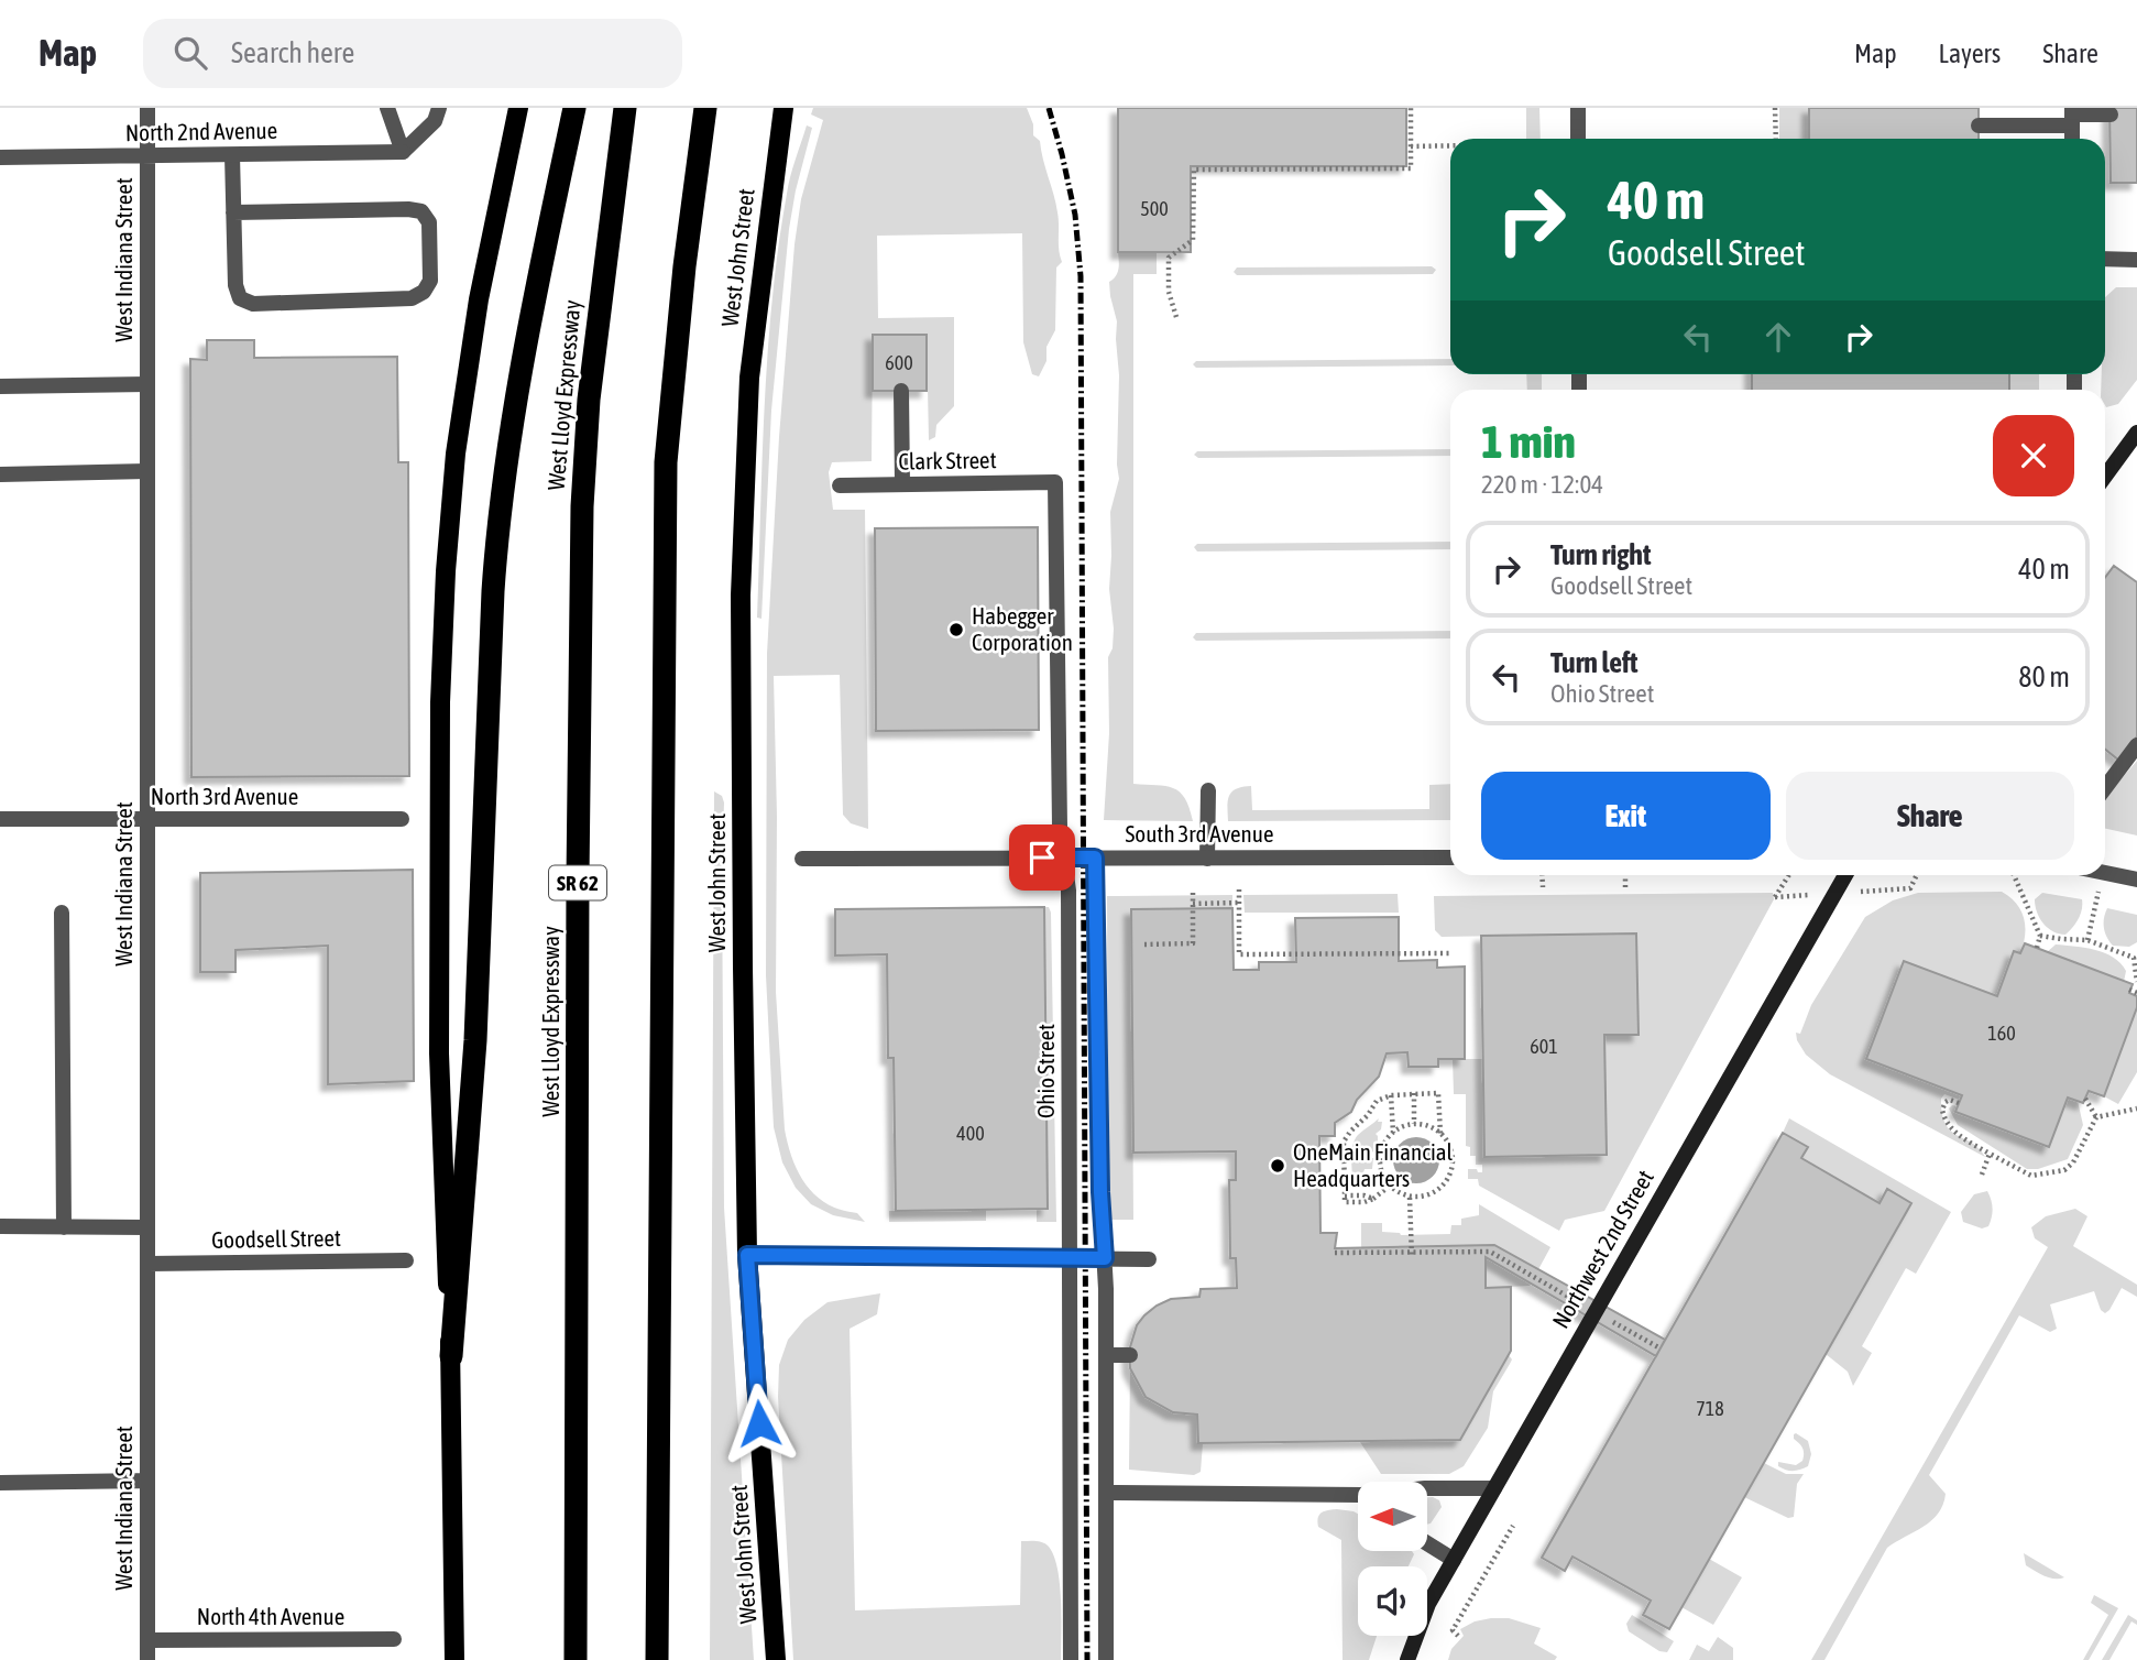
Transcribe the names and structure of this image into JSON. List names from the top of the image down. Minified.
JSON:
{"streets":{"highway":["West Lloyd Expressway","SR 62"],"main road":["West John Street","Northwest 2nd Street"],"street":["North 2nd Avenue","West Indiana Street","Clark Street","North 3rd Avenue","South 3rd Avenue","Ohio Street","Goodsell Street","North 4th Avenue"]},"crossings":[["North 2nd Avenue","West Indiana Street"],["West Indiana Street","North 3rd Avenue"],["West Indiana Street","Goodsell Street"],["West Indiana Street","North 4th Avenue"],["Clark Street","Ohio Street"],["South 3rd Avenue","Ohio Street"]],"places":["Habegger Corporation","OneMain Financial Headquarters"],"house_numbers":["500","600","160","601","400","718"],"north":"left","page":{"header":"Map","search":"Search here","nav":["Map","Layers","Share"],"turn":["40 m","Goodsell Street"],"heading":["1 min","220 m · 12:04"],"list":[{"name":"Turn right","note":"Goodsell Street","value":"40 m"},{"name":"Turn left","note":"Ohio Street","value":"80 m"}],"buttons":["Exit","Share"]}}
